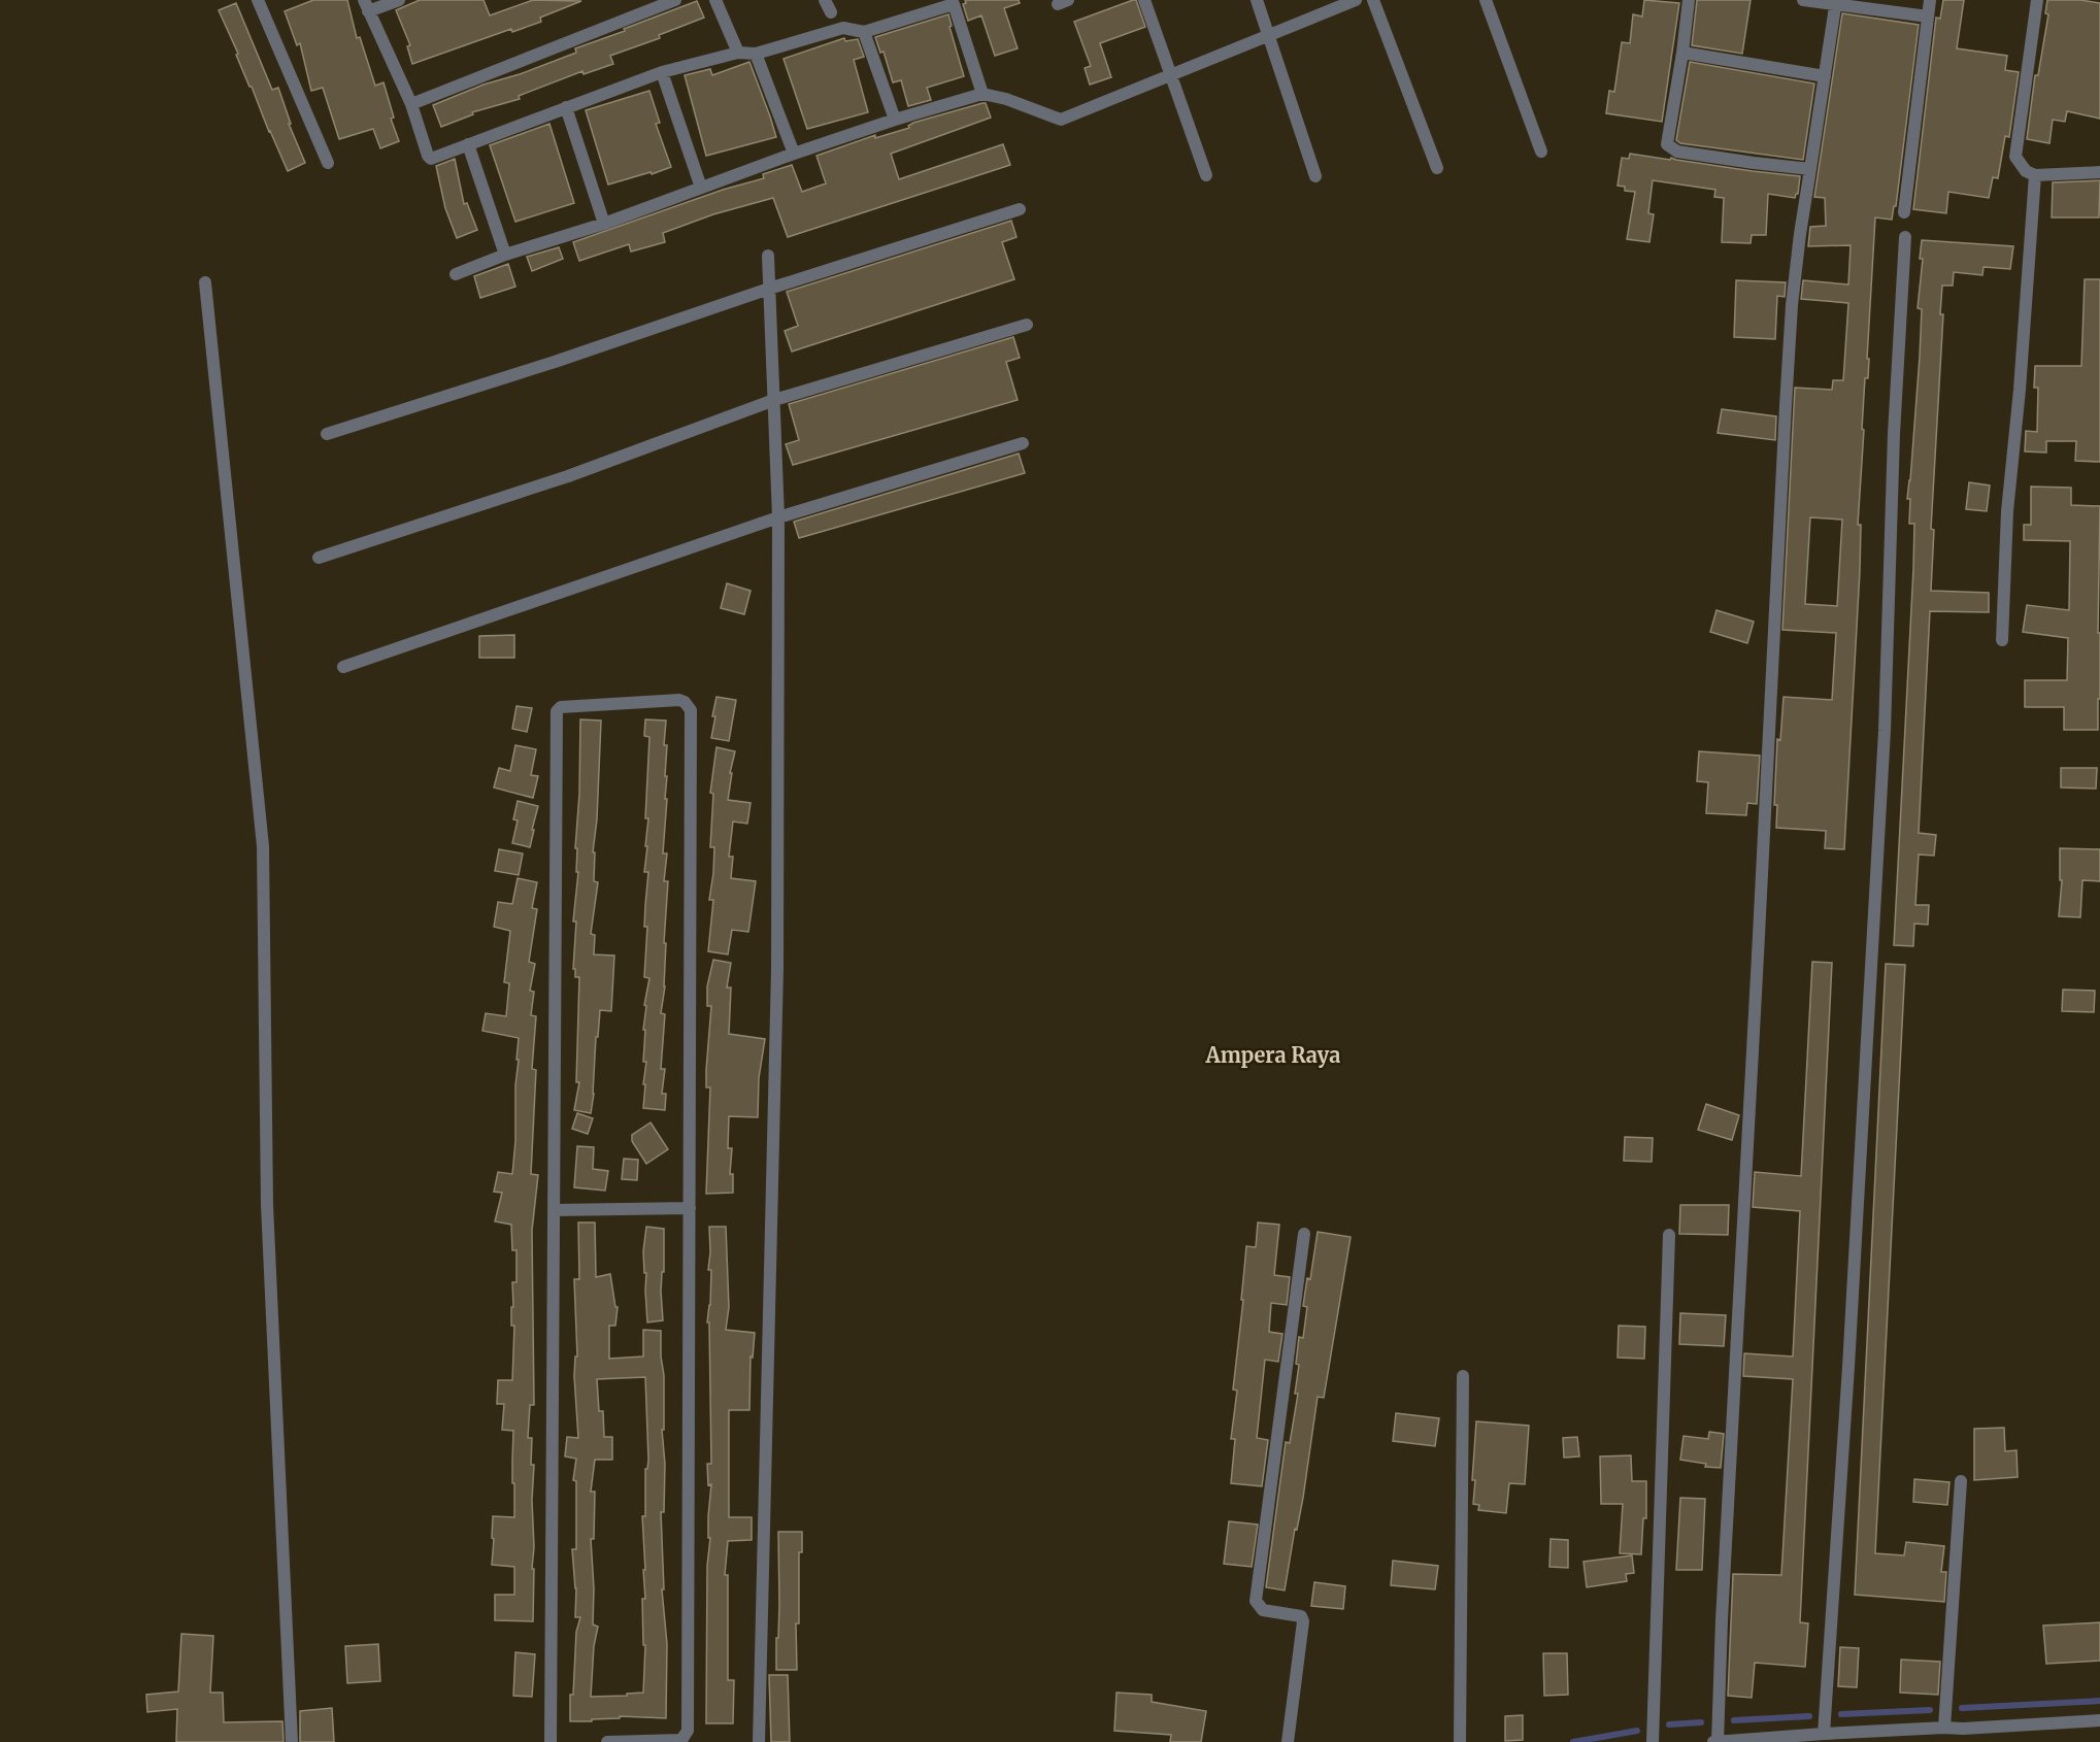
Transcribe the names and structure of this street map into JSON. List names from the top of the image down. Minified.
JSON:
{"districts":["Ampera Raya"]}
